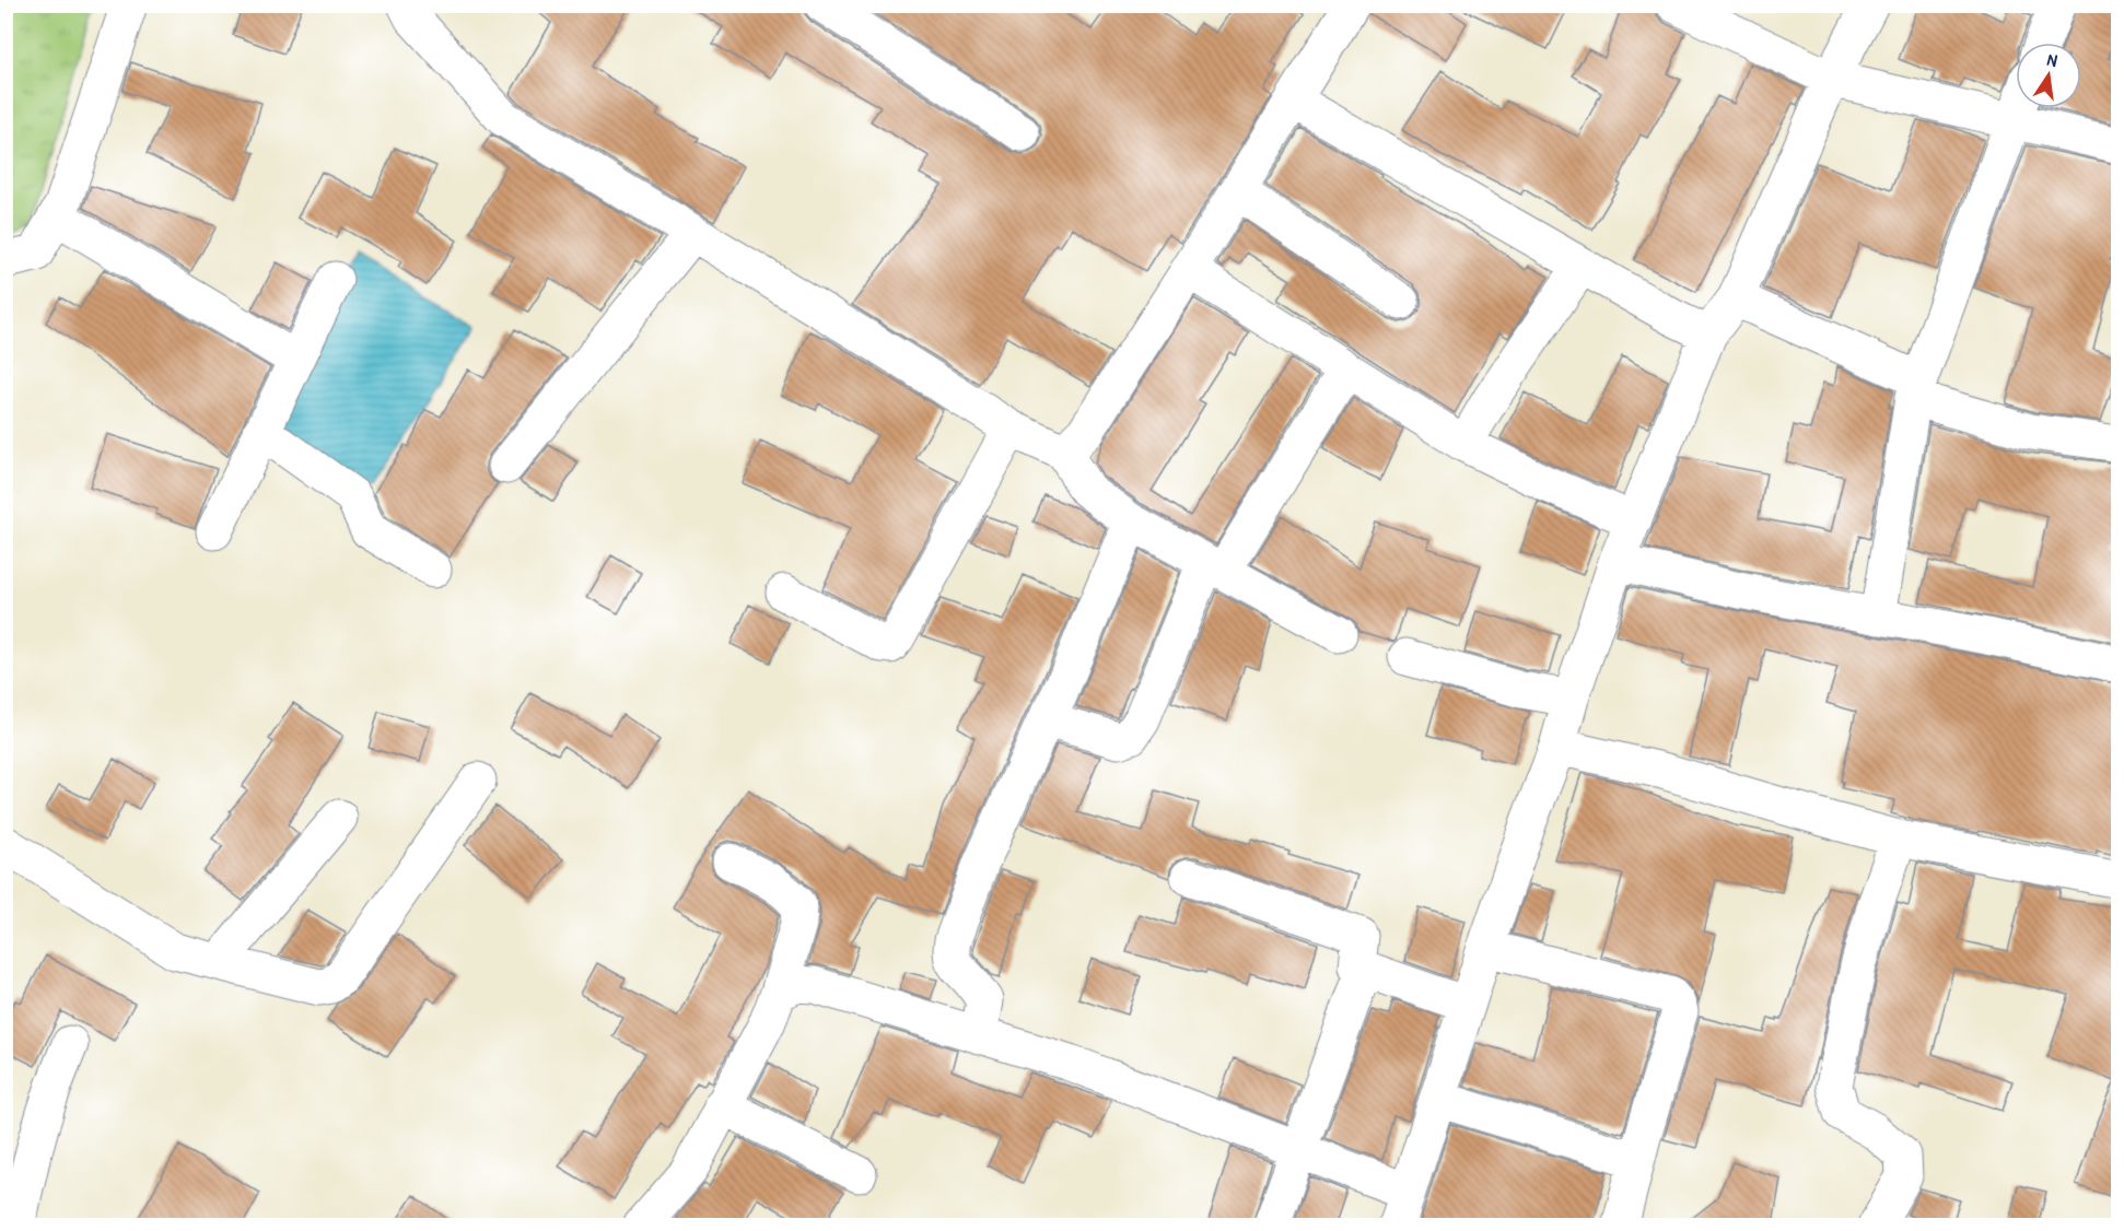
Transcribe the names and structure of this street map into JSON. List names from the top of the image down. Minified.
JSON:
{"north":"top"}
